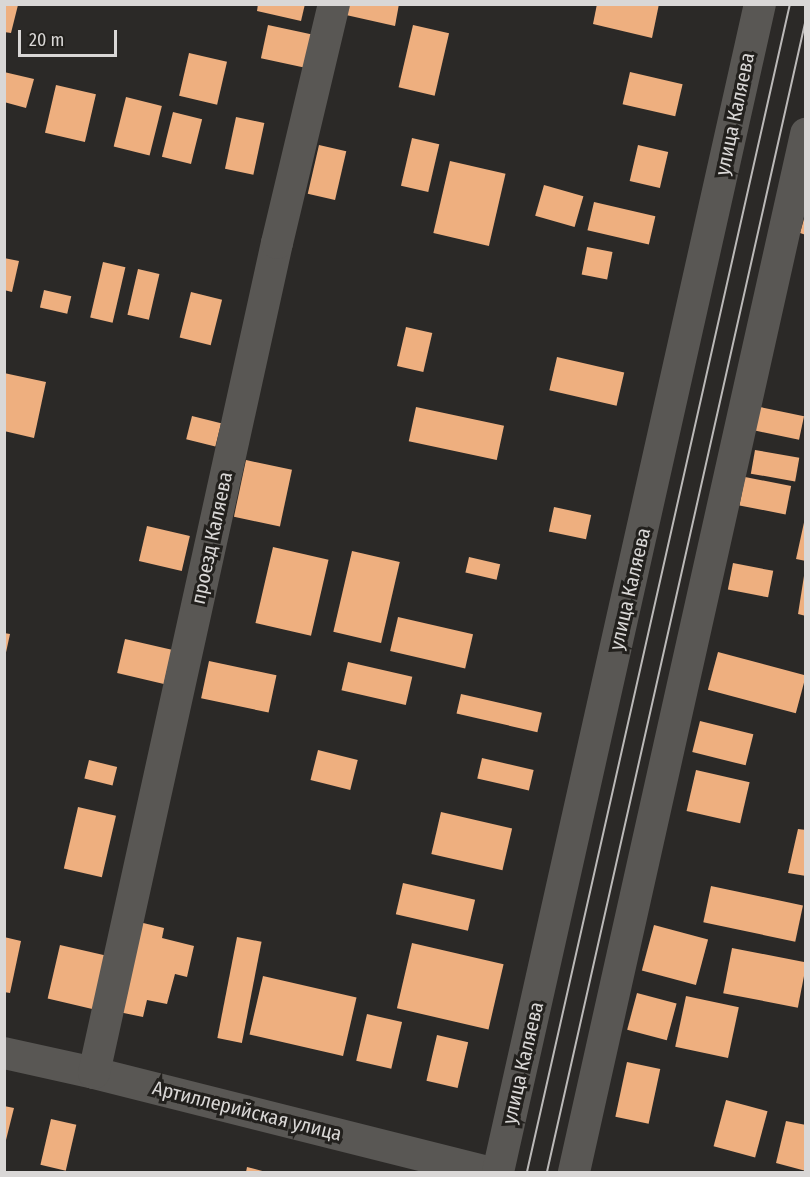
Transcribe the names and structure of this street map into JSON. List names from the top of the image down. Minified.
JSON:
{"streets":{"street":["улица Каляева","проезд Каляева","Артиллерийская улица"]},"crossings":[["проезд Каляева","Артиллерийская улица"]],"scale_bar":"20 m"}
